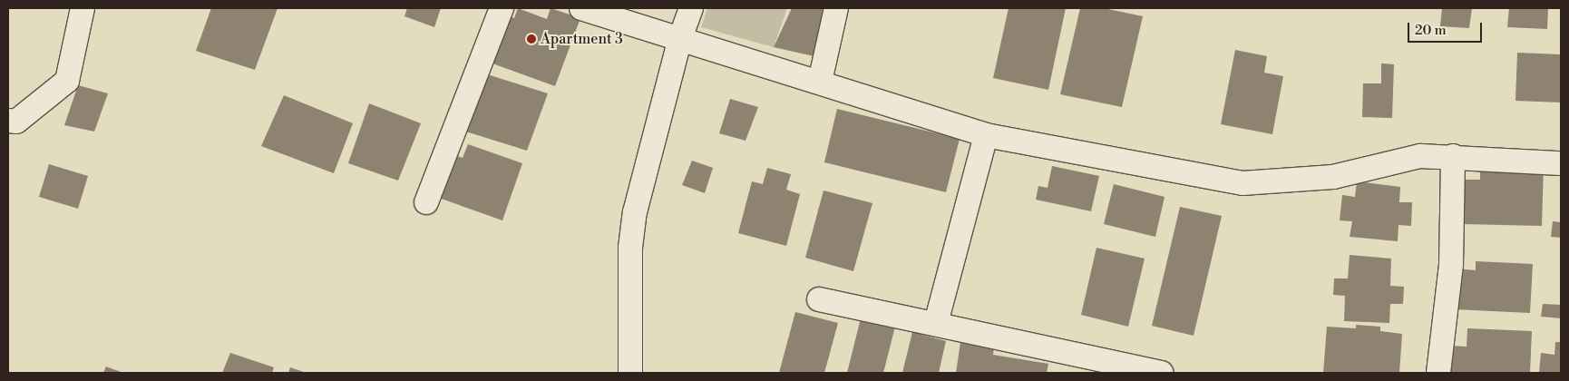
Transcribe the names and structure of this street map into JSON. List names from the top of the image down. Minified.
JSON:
{"places":["Apartment 3"],"scale_bar":"20 m"}
